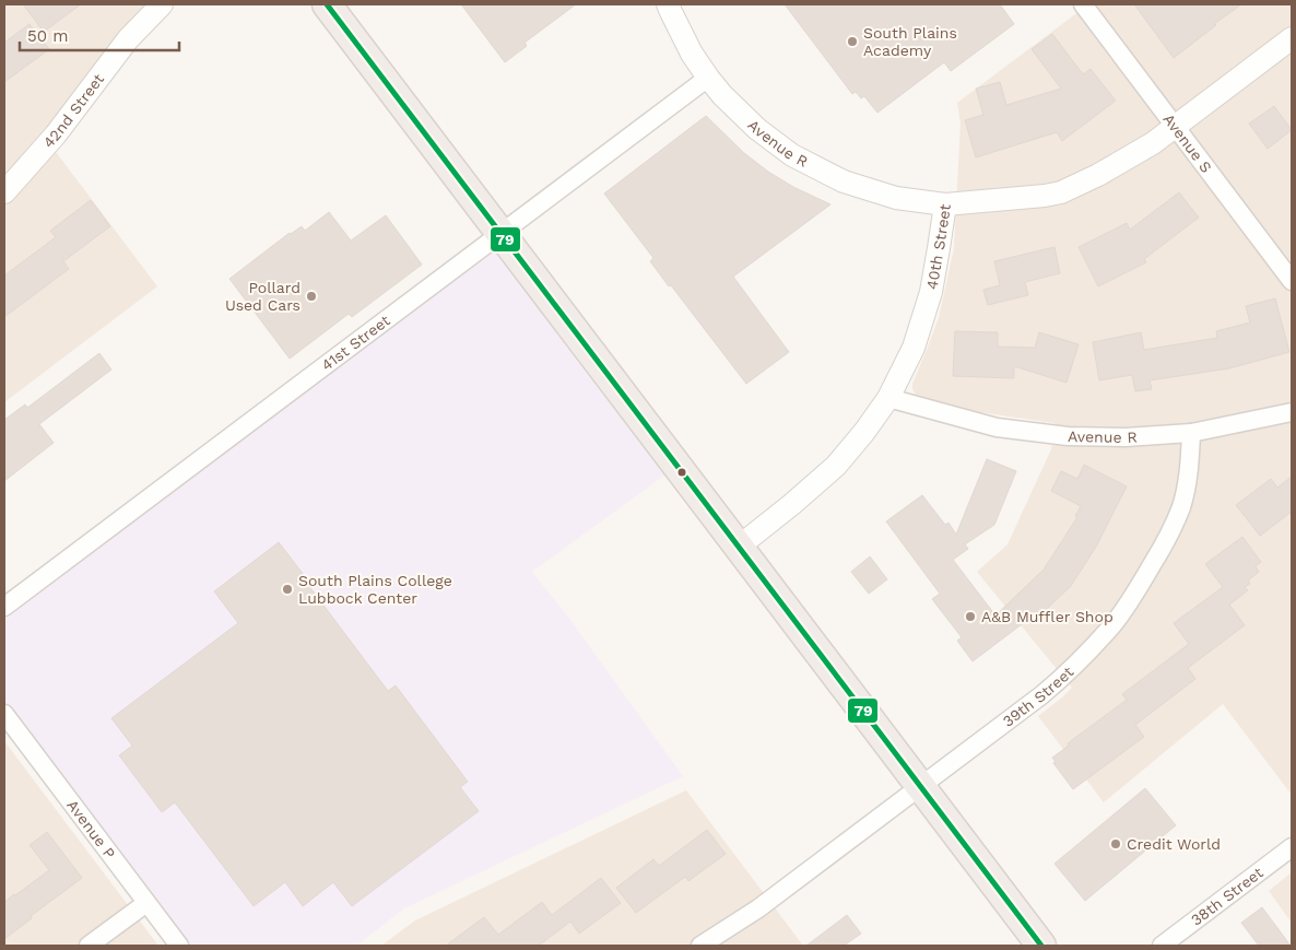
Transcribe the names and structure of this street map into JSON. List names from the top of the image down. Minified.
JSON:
{"streets":{"street":["42nd Street","Avenue R","Avenue S","40th Street","41st Street","39th Street","Avenue P","38th Street"]},"crossings":[["Avenue R","40th Street"],["Avenue R","41st Street"],["Avenue R","39th Street"],["Avenue S","40th Street"]],"places":["South Plains Academy","Pollard Used Cars","South Plains College Lubbock Center","A&B Muffler Shop","Credit World"],"lines":["transit line 79"],"scale_bar":"50 m"}
